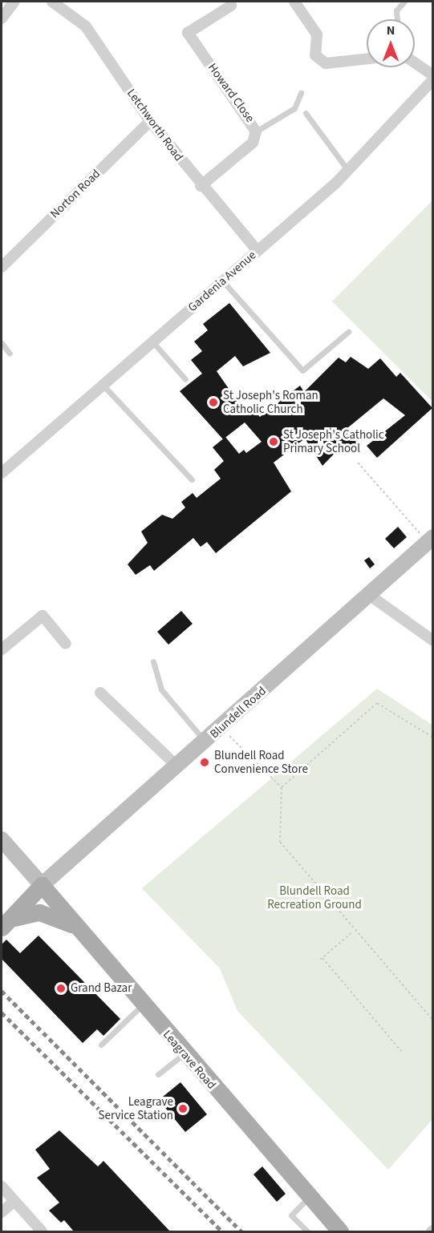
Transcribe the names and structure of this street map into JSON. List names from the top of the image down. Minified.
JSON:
{"streets":{"main road":["Leagrave Road"],"street":["Howard Close","Letchworth Road","Norton Road","Gardenia Avenue","Blundell Road"]},"crossings":[["Howard Close","Letchworth Road"],["Letchworth Road","Norton Road"],["Letchworth Road","Gardenia Avenue"],["Blundell Road","Leagrave Road"]],"parks":["Blundell Road Recreation Ground"],"places":["St Joseph's Roman Catholic Church","St Joseph's Catholic Primary School","Blundell Road Convenience Store","Grand Bazar","Leagrave Service Station"],"north":"top"}
